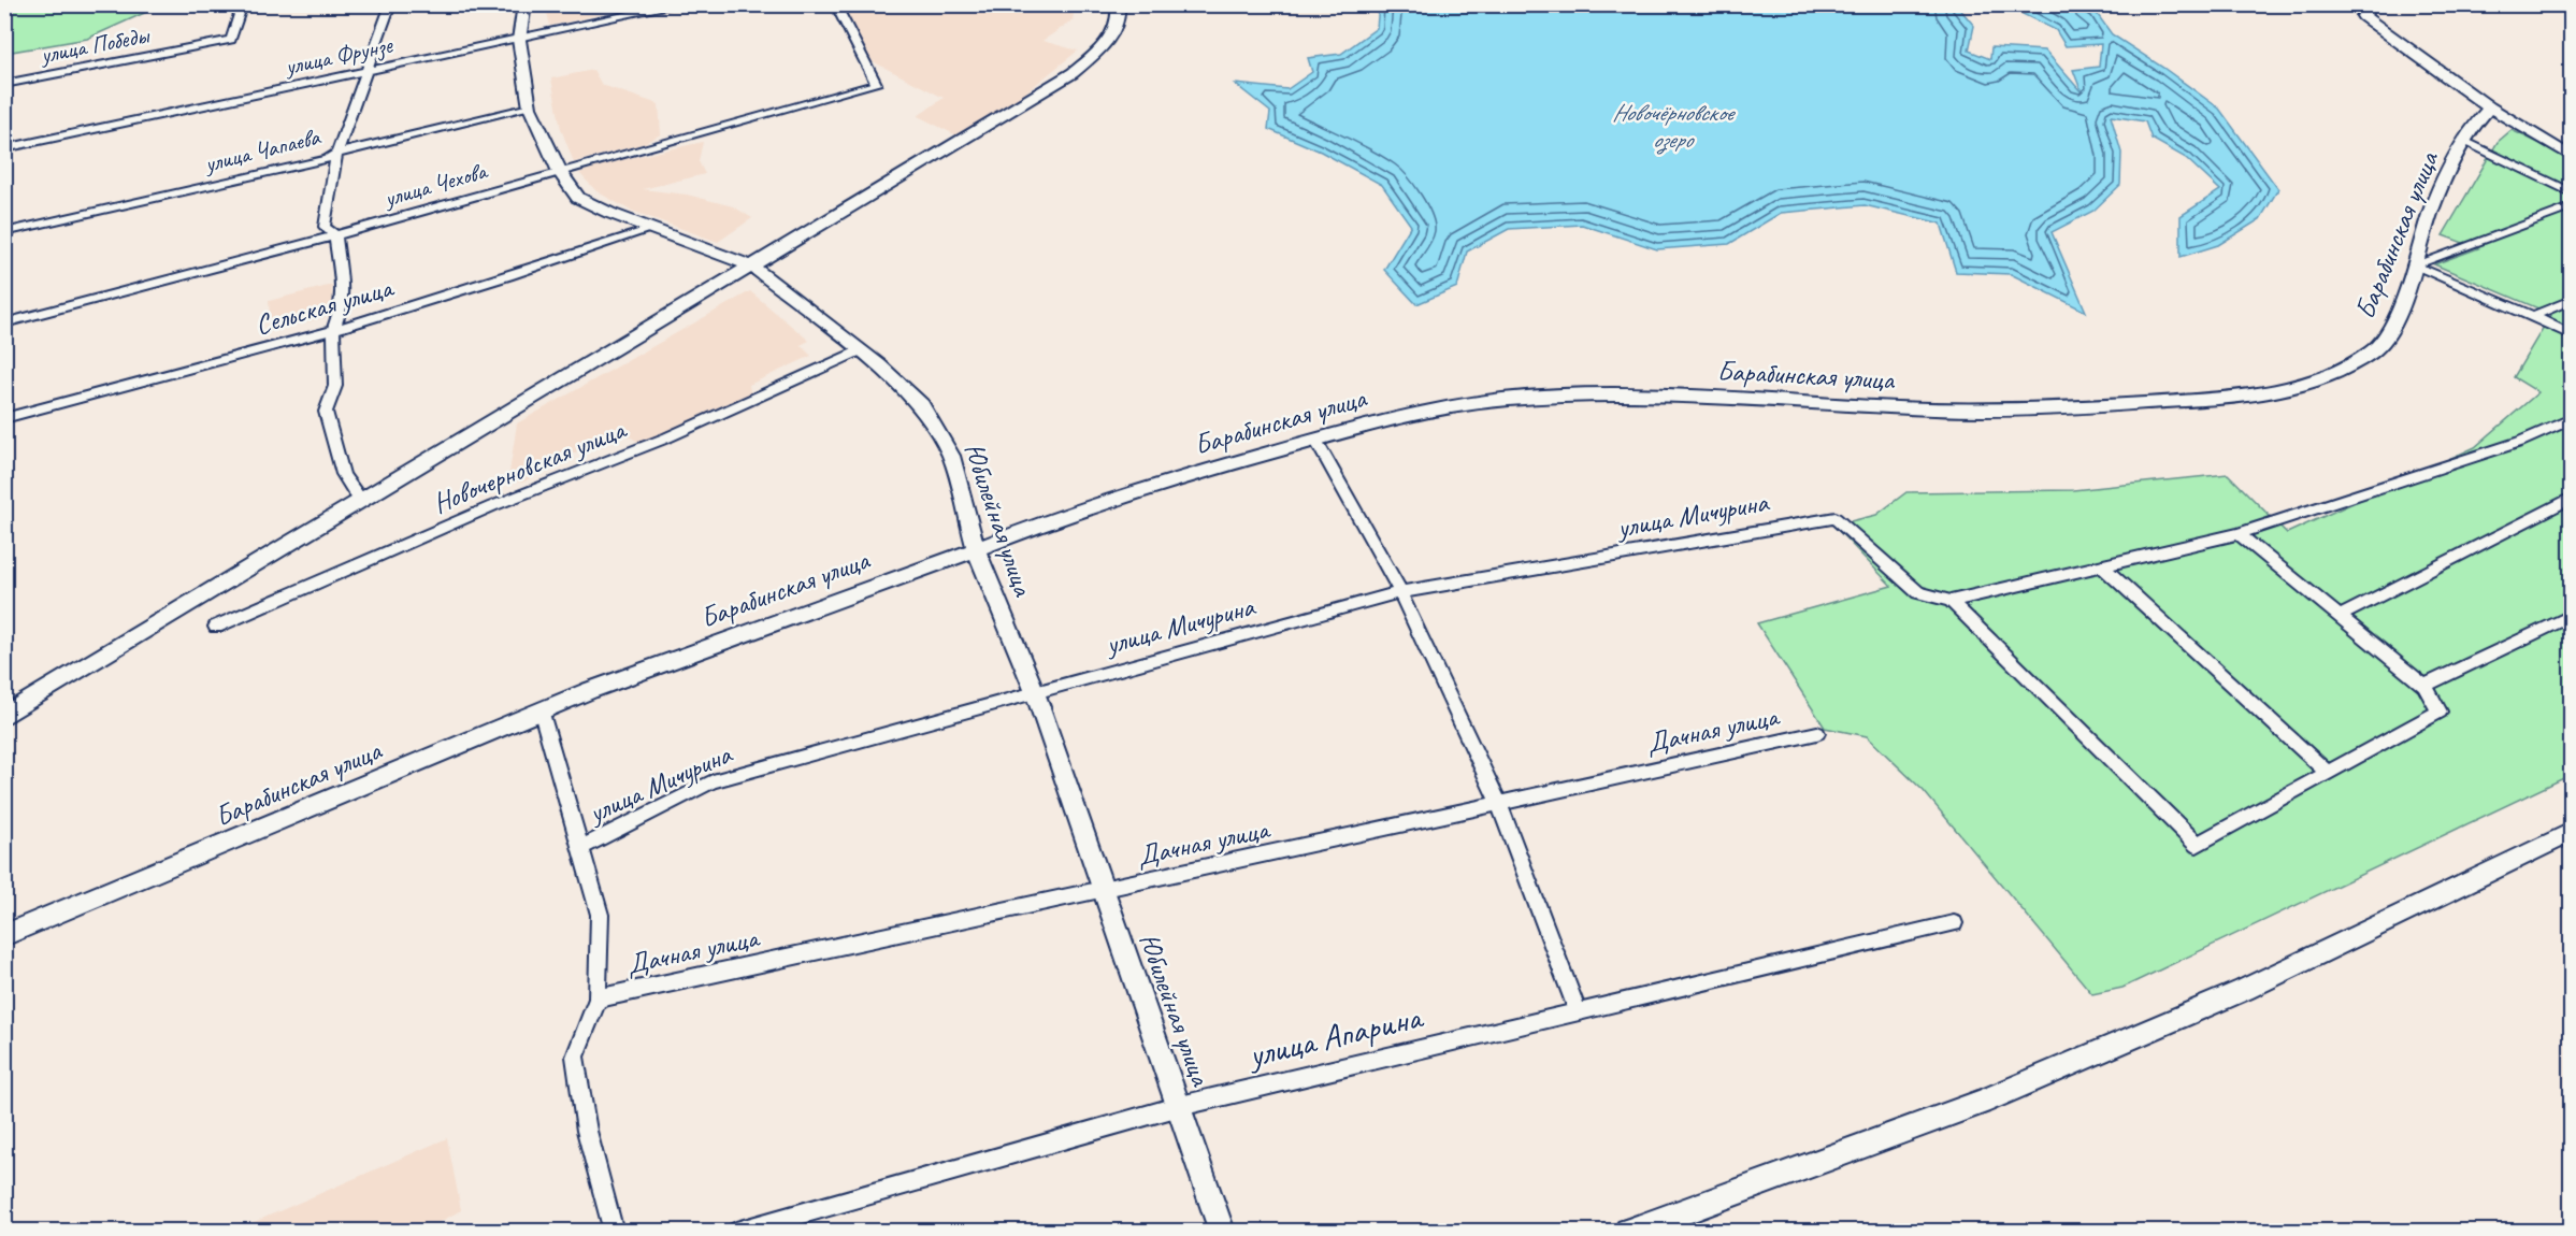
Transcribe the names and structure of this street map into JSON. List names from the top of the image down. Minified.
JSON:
{"streets":{"street":["улица Победы","улица Фрунзе","улица Чапаева","улица Чехова","Барабинская улица","Сельская улица","Новочерновская улица","улица Мичурина","Юбилейная улица","Дачная улица","улица Апарина"]},"crossings":[["улица Фрунзе","Юбилейная улица"],["улица Чапаева","Юбилейная улица"],["улица Чехова","Юбилейная улица"],["Барабинская улица","Юбилейная улица"],["Сельская улица","Юбилейная улица"],["Новочерновская улица","Юбилейная улица"],["улица Мичурина","Юбилейная улица"],["Юбилейная улица","Дачная улица"],["Юбилейная улица","улица Апарина"]],"water":["Новочёрновское озеро"]}
